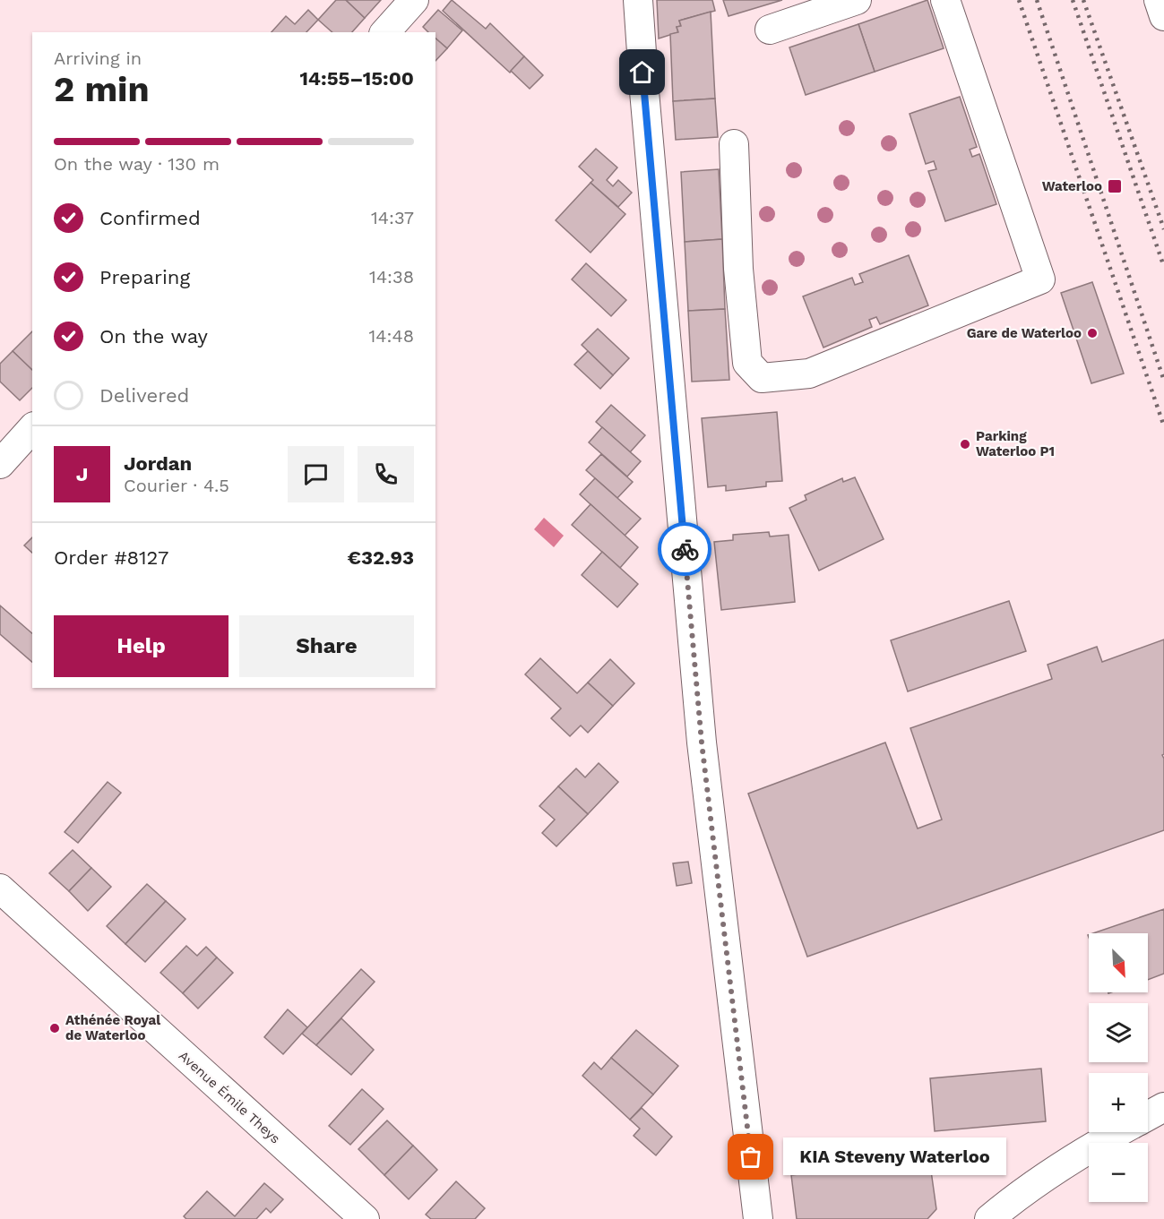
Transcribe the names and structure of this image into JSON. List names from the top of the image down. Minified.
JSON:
{"streets":{"street":["Avenue Émile Theys"]},"places":{"transit":["Waterloo"],"other":["Gare de Waterloo","Parking Waterloo P1","Athénée Royal de Waterloo","KIA Steveny Waterloo"]},"north":"bottom right","page":{"heading":["2 min","Arriving in","14:55–15:00"],"panel":["Jordan","Courier · 4.5","Order #8127","€32.93"],"bar":"On the way · 130 m","list":[["Confirmed","14:37"],["Preparing","14:38"],["On the way","14:48"],"Delivered"],"round":"J","buttons":["Help","Share"],"map_buttons":["+","−"],"bubble":"KIA Steveny Waterloo"}}
